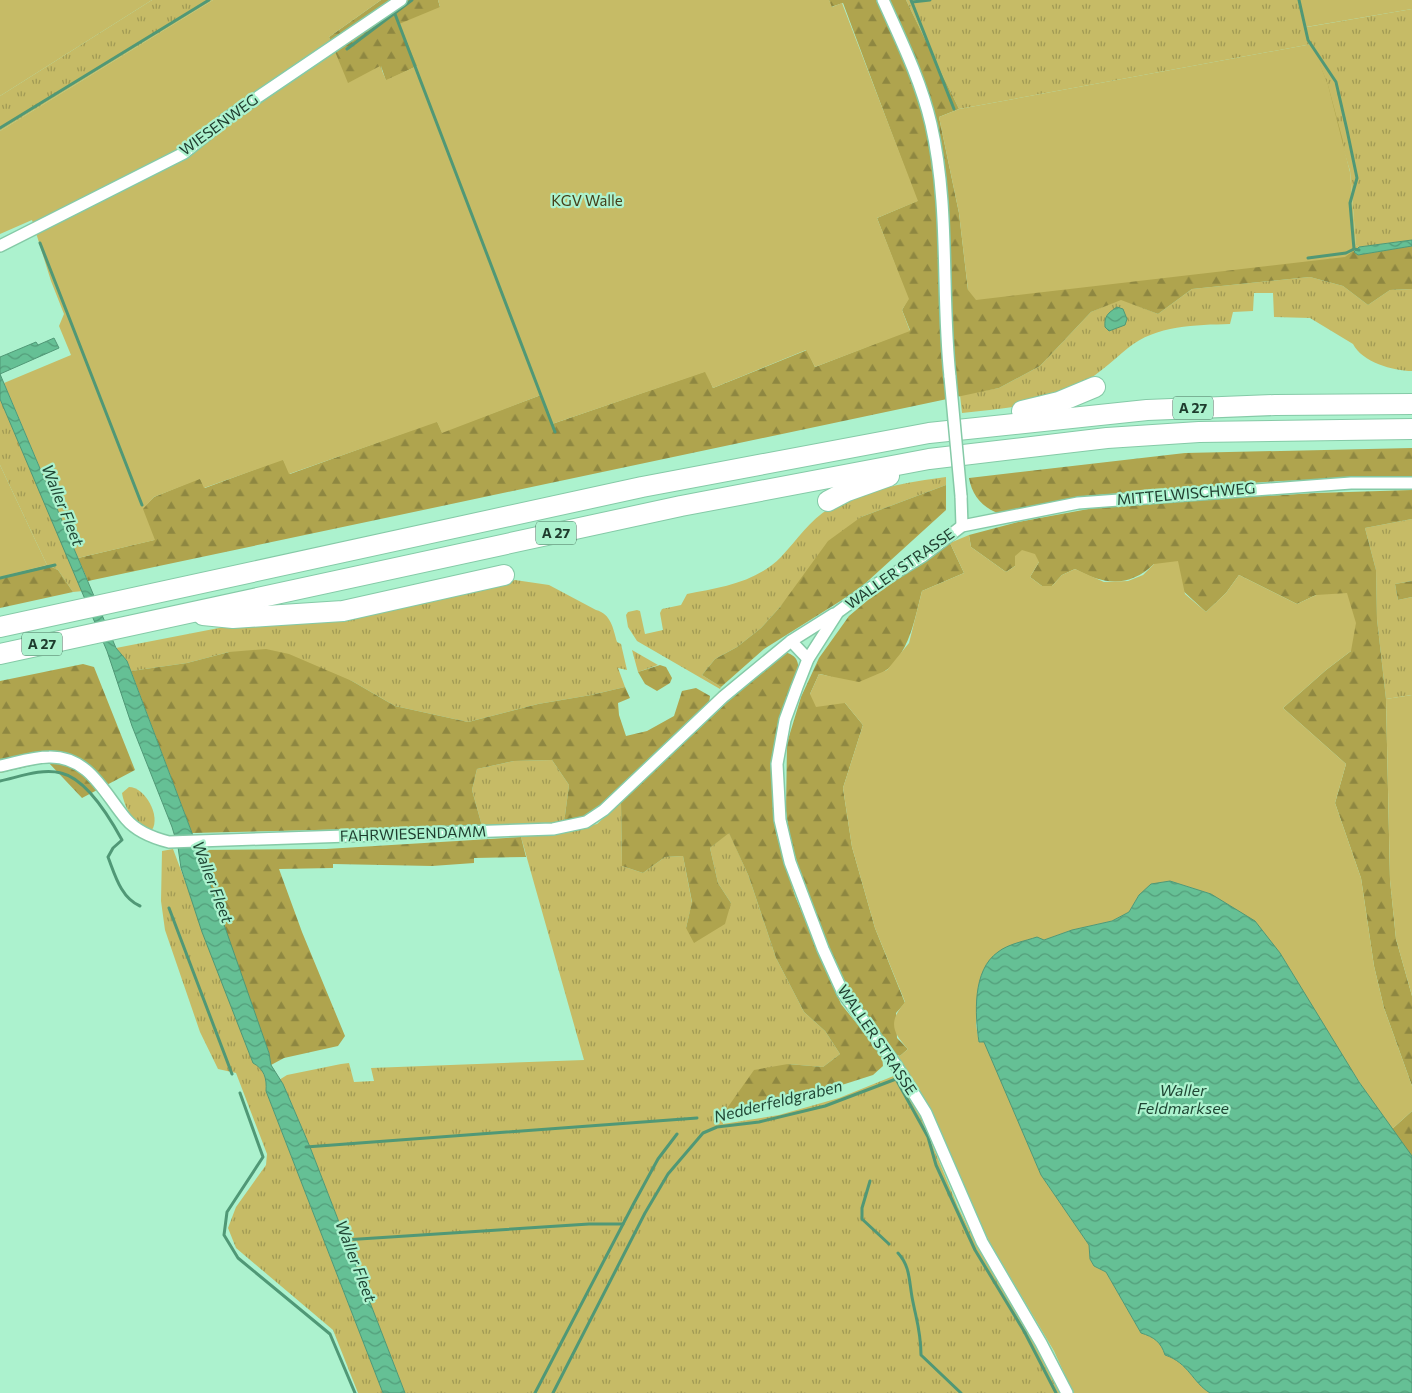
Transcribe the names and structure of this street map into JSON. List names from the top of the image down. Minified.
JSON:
{"streets":{"highway":["A 27"],"street":["WIESENWEG","MITTELWISCHWEG","WALLER STRASSE","FAHRWIESENDAMM"]},"crossings":[["MITTELWISCHWEG","WALLER STRASSE"],["WALLER STRASSE","FAHRWIESENDAMM"]],"water":["Waller Fleet","Waller Feldmarksee","Nedderfeldgraben"],"parks":["KGV Walle"]}
